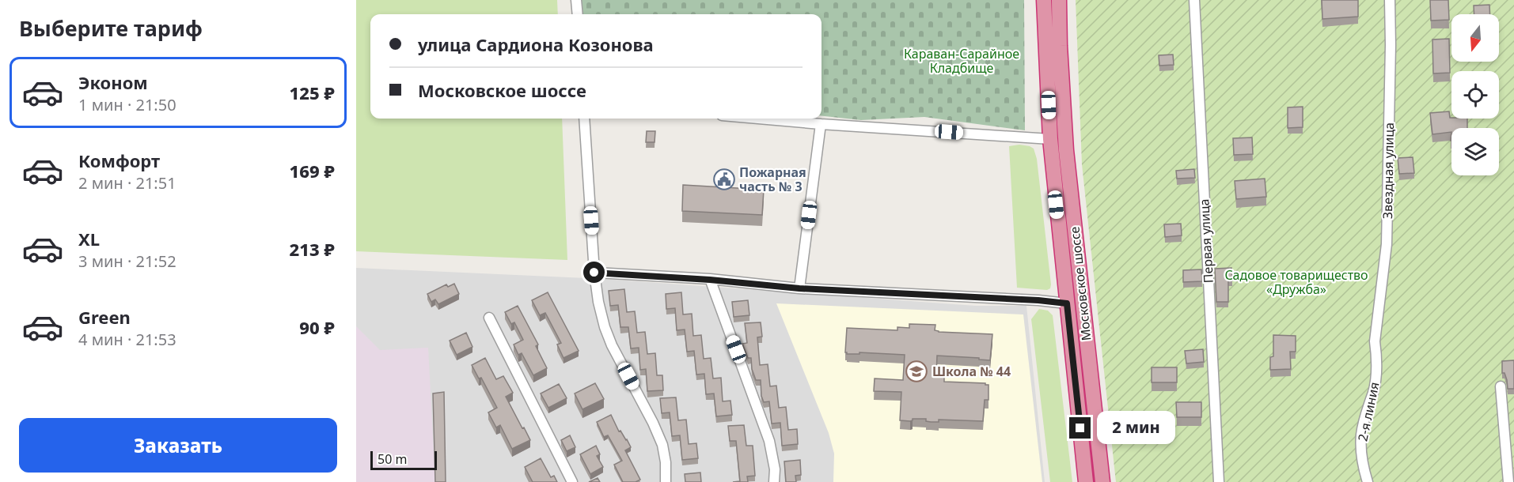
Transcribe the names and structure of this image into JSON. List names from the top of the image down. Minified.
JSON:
{"streets":{"highway":["Московское шоссе"],"street":["Звездная улица","Первая улица","2-я линия"]},"crossings":[["Звездная улица","2-я линия"]],"parks":["Караван-Сарайное Кладбище","Садовое товарищество «Дружба»"],"places":{"public building":["Пожарная часть № 3"],"school or university":["Школа № 44"]},"scale_bar":"50 m","north":"bottom","page":{"heading":"Выберите тариф","banner":["улица Сардиона Козонова","Московское шоссе"],"list":[{"name":"Эконом","note":"1 мин · 21:50","value":"125 ₽"},{"name":"Комфорт","note":"2 мин · 21:51","value":"169 ₽"},{"name":"XL","note":"3 мин · 21:52","value":"213 ₽"},{"name":"Green","note":"4 мин · 21:53","value":"90 ₽"}],"buttons":"Заказать","bubble":"2 мин","scale":"50 m"}}
